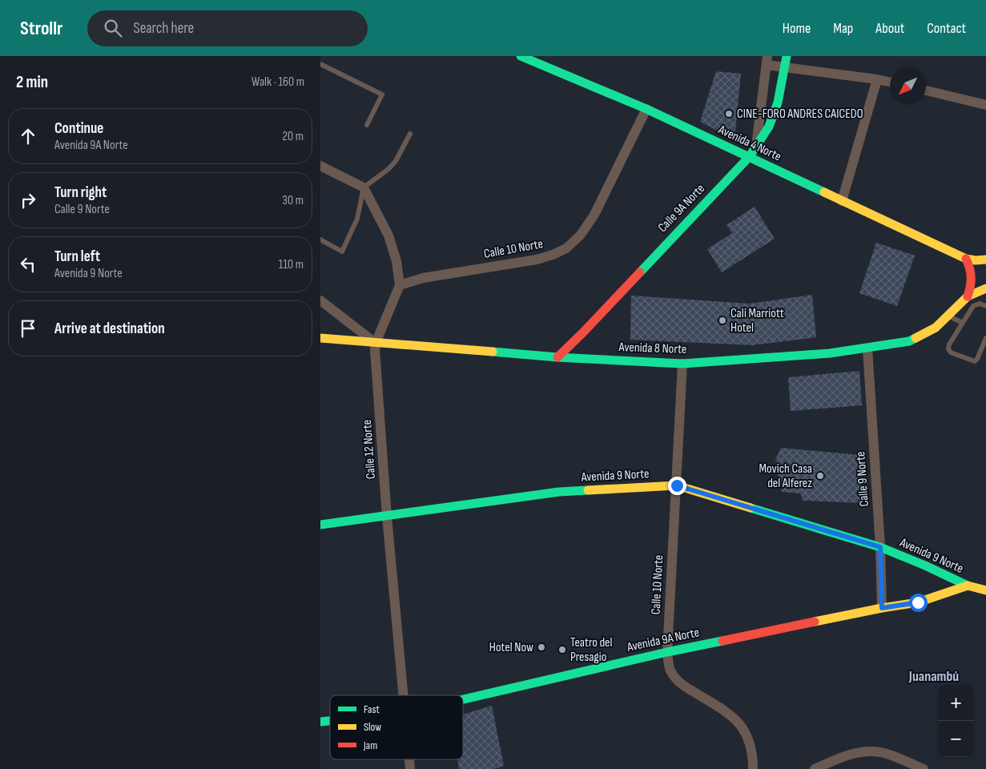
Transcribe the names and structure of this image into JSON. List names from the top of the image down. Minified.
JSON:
{"streets":{"main road":["Avenida 4 Norte","Calle 9A Norte","Avenida 8 Norte","Avenida 9 Norte","Avenida 9A Norte"],"street":["Calle 10 Norte","Calle 12 Norte","Calle 9 Norte"]},"crossings":[["Avenida 4 Norte","Calle 10 Norte"],["Calle 9A Norte","Avenida 8 Norte"],["Calle 10 Norte","Avenida 8 Norte"],["Calle 10 Norte","Calle 12 Norte"],["Calle 10 Norte","Avenida 9 Norte"],["Calle 10 Norte","Avenida 9A Norte"],["Avenida 8 Norte","Calle 12 Norte"],["Avenida 8 Norte","Calle 9 Norte"],["Calle 12 Norte","Avenida 9 Norte"],["Avenida 9 Norte","Calle 9 Norte"],["Avenida 9 Norte","Avenida 9A Norte"],["Calle 9 Norte","Avenida 9A Norte"]],"districts":["Juanambú"],"places":["CINE-FORO ANDRES CAICEDO","Cali Marriott Hotel","Movich Casa del Alferez","Hotel Now","Teatro del Presagio"],"legend":["Fast","Slow","Jam"],"north":"bottom left","page":{"header":"Strollr","search":"Search here","nav":["Home","Map","About","Contact"],"heading":["2 min","Walk · 160 m"],"list":[["Continue","Avenida 9A Norte","20 m"],["Turn right","Calle 9 Norte","30 m"],["Turn left","Avenida 9 Norte","110 m"],"Arrive at destination"],"map_buttons":["+","−"]}}
